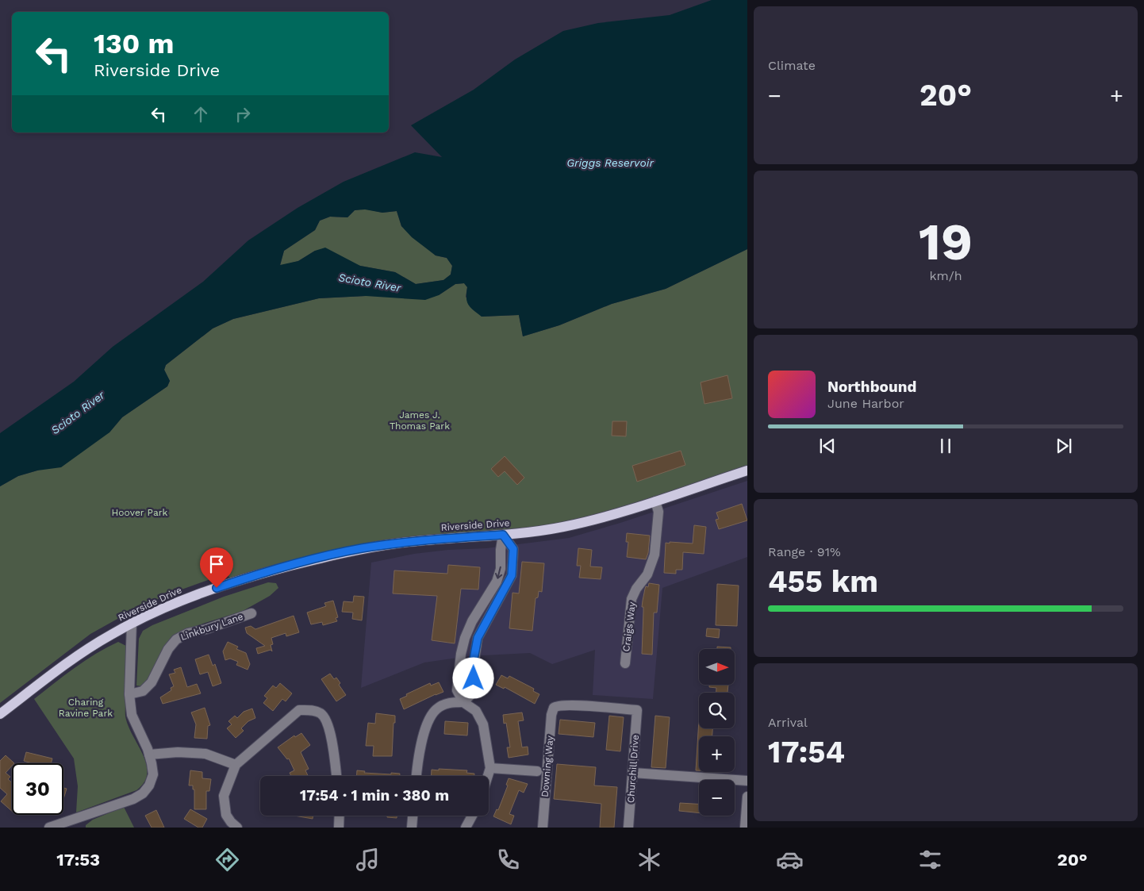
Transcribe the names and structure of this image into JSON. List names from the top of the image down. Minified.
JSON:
{"streets":{"main road":["Riverside Drive"],"street":["Linkbury Lane","Craigs Way","Downing Way","Churchill Drive"]},"crossings":[["Riverside Drive","Craigs Way"],["Downing Way","Churchill Drive"]],"water":["Griggs Reservoir","Scioto River"],"parks":["James J. Thomas Park","Hoover Park","Charing Ravine Park"],"north":"right","page":{"tile":["Climate",["19","km/h"],["Range · 91%","455 km"],["Arrival","17:54"]],"turn":["130 m","Riverside Drive"],"heat":["−","20°","+"],"song":["Northbound","June Harbor"],"map_buttons":["+","−"],"limit":"30","trip":"17:54 · 1 min · 380 m","tabs":["17:53","20°"]}}
